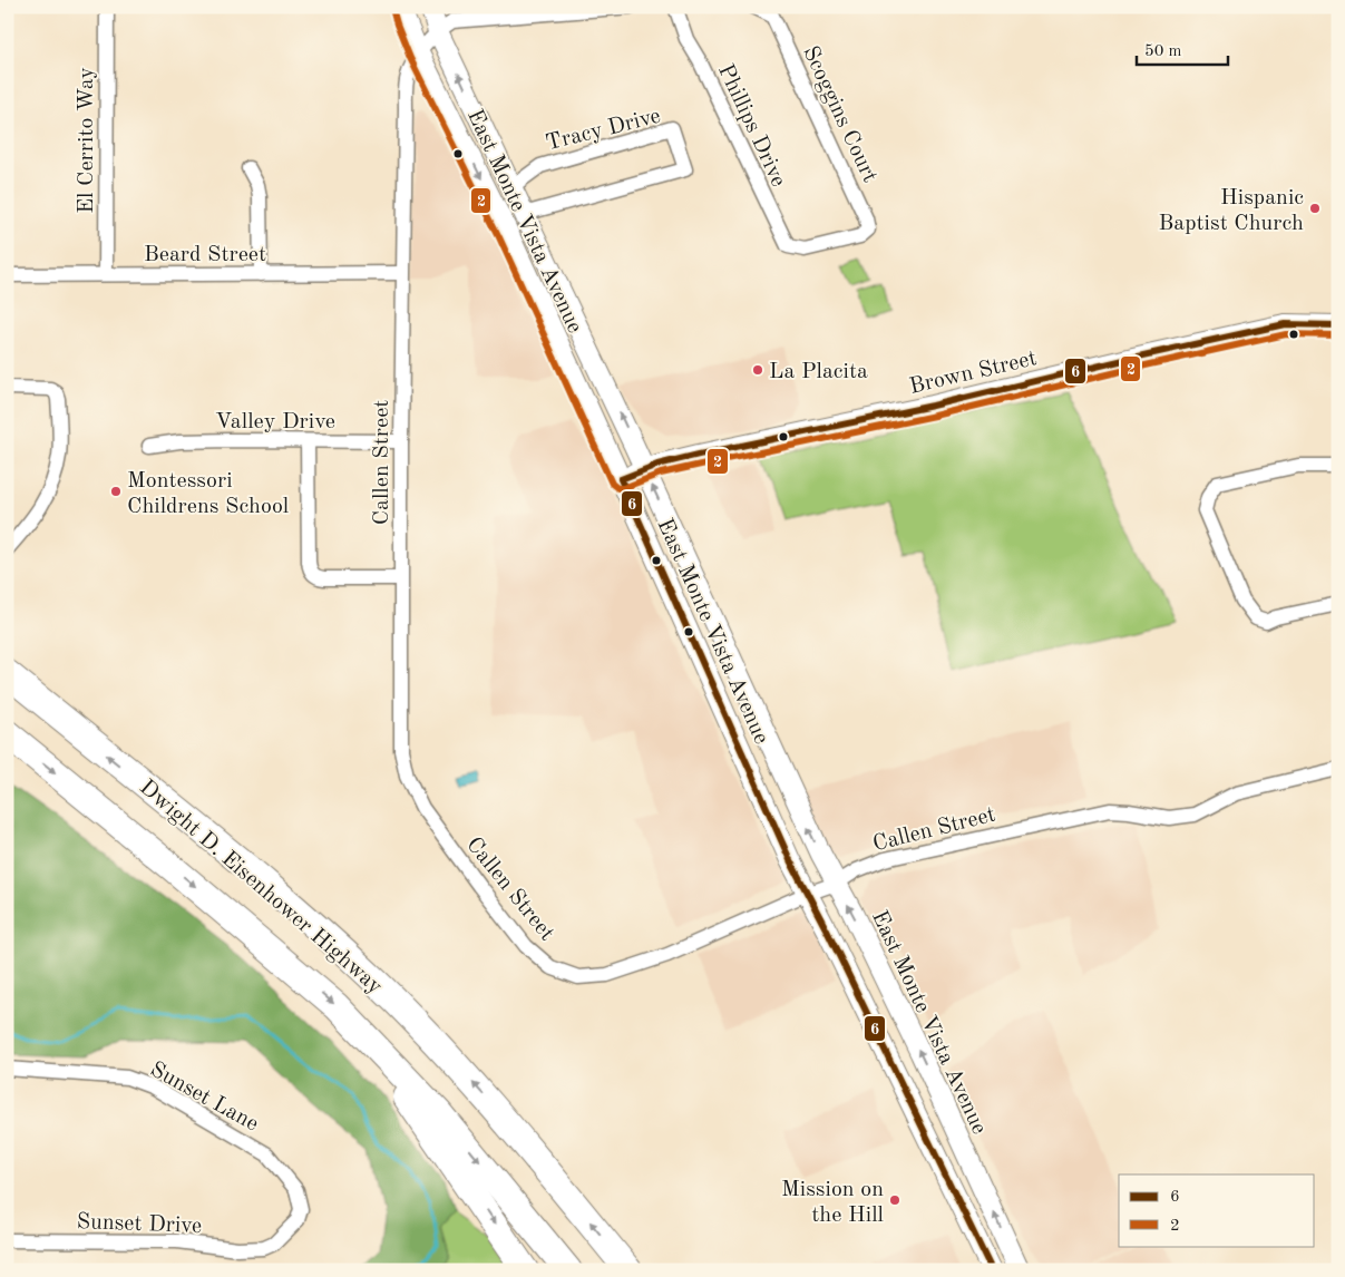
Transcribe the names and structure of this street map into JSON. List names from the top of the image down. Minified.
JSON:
{"streets":{"highway":["Dwight D. Eisenhower Highway"],"main road":["East Monte Vista Avenue","Brown Street"],"street":["Scoggins Court","Phillips Drive","Tracy Drive","El Cerrito Way","Beard Street","Valley Drive","Callen Street","Sunset Lane","Sunset Drive"]},"crossings":[["Scoggins Court","Phillips Drive"],["Tracy Drive","East Monte Vista Avenue"],["El Cerrito Way","Beard Street"],["East Monte Vista Avenue","Brown Street"],["East Monte Vista Avenue","Callen Street"],["Beard Street","Callen Street"],["Valley Drive","Callen Street"],["Sunset Lane","Sunset Drive"]],"places":["Hispanic Baptist Church","La Placita","Montessori Childrens School","Mission on the Hill"],"lines":["transit line 2","transit line 6"],"legend":["6","2"],"scale_bar":"50 m"}
